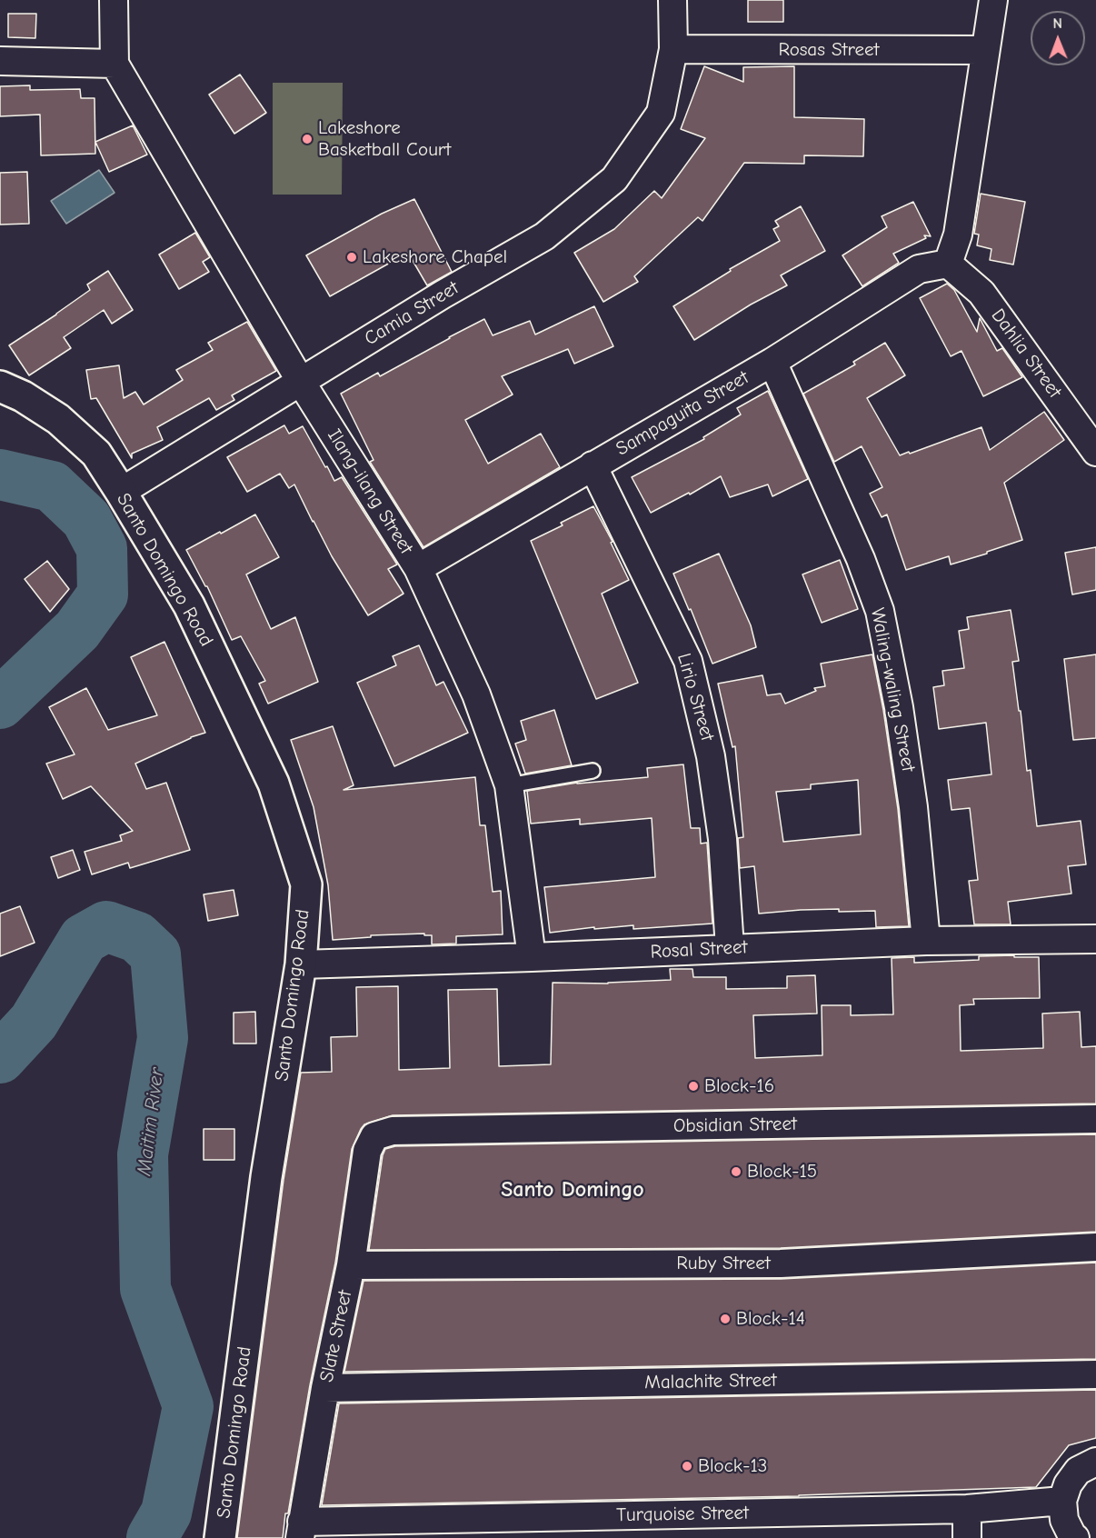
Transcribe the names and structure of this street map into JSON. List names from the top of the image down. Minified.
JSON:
{"streets":{"street":["Rosas Street","Camia Street","Dahlia Street","Sampaguita Street","Ilang-ilang Street","Santo Domingo Road","Waling-waling Street","Lirio Street","Rosal Street","Obsidian Street","Ruby Street","Slate Street","Malachite Street","Turquoise Street"]},"crossings":[["Rosas Street","Camia Street"],["Camia Street","Ilang-ilang Street"],["Camia Street","Santo Domingo Road"],["Dahlia Street","Sampaguita Street"],["Sampaguita Street","Ilang-ilang Street"],["Sampaguita Street","Waling-waling Street"],["Sampaguita Street","Lirio Street"],["Ilang-ilang Street","Rosal Street"],["Santo Domingo Road","Rosal Street"],["Waling-waling Street","Rosal Street"],["Lirio Street","Rosal Street"],["Obsidian Street","Slate Street"],["Ruby Street","Slate Street"],["Slate Street","Malachite Street"],["Slate Street","Turquoise Street"]],"districts":["Santo Domingo"],"water":["Maitim River"],"places":["Lakeshore Basketball Court","Lakeshore Chapel","Block-16","Block-15","Block-14","Block-13"],"north":"top"}
